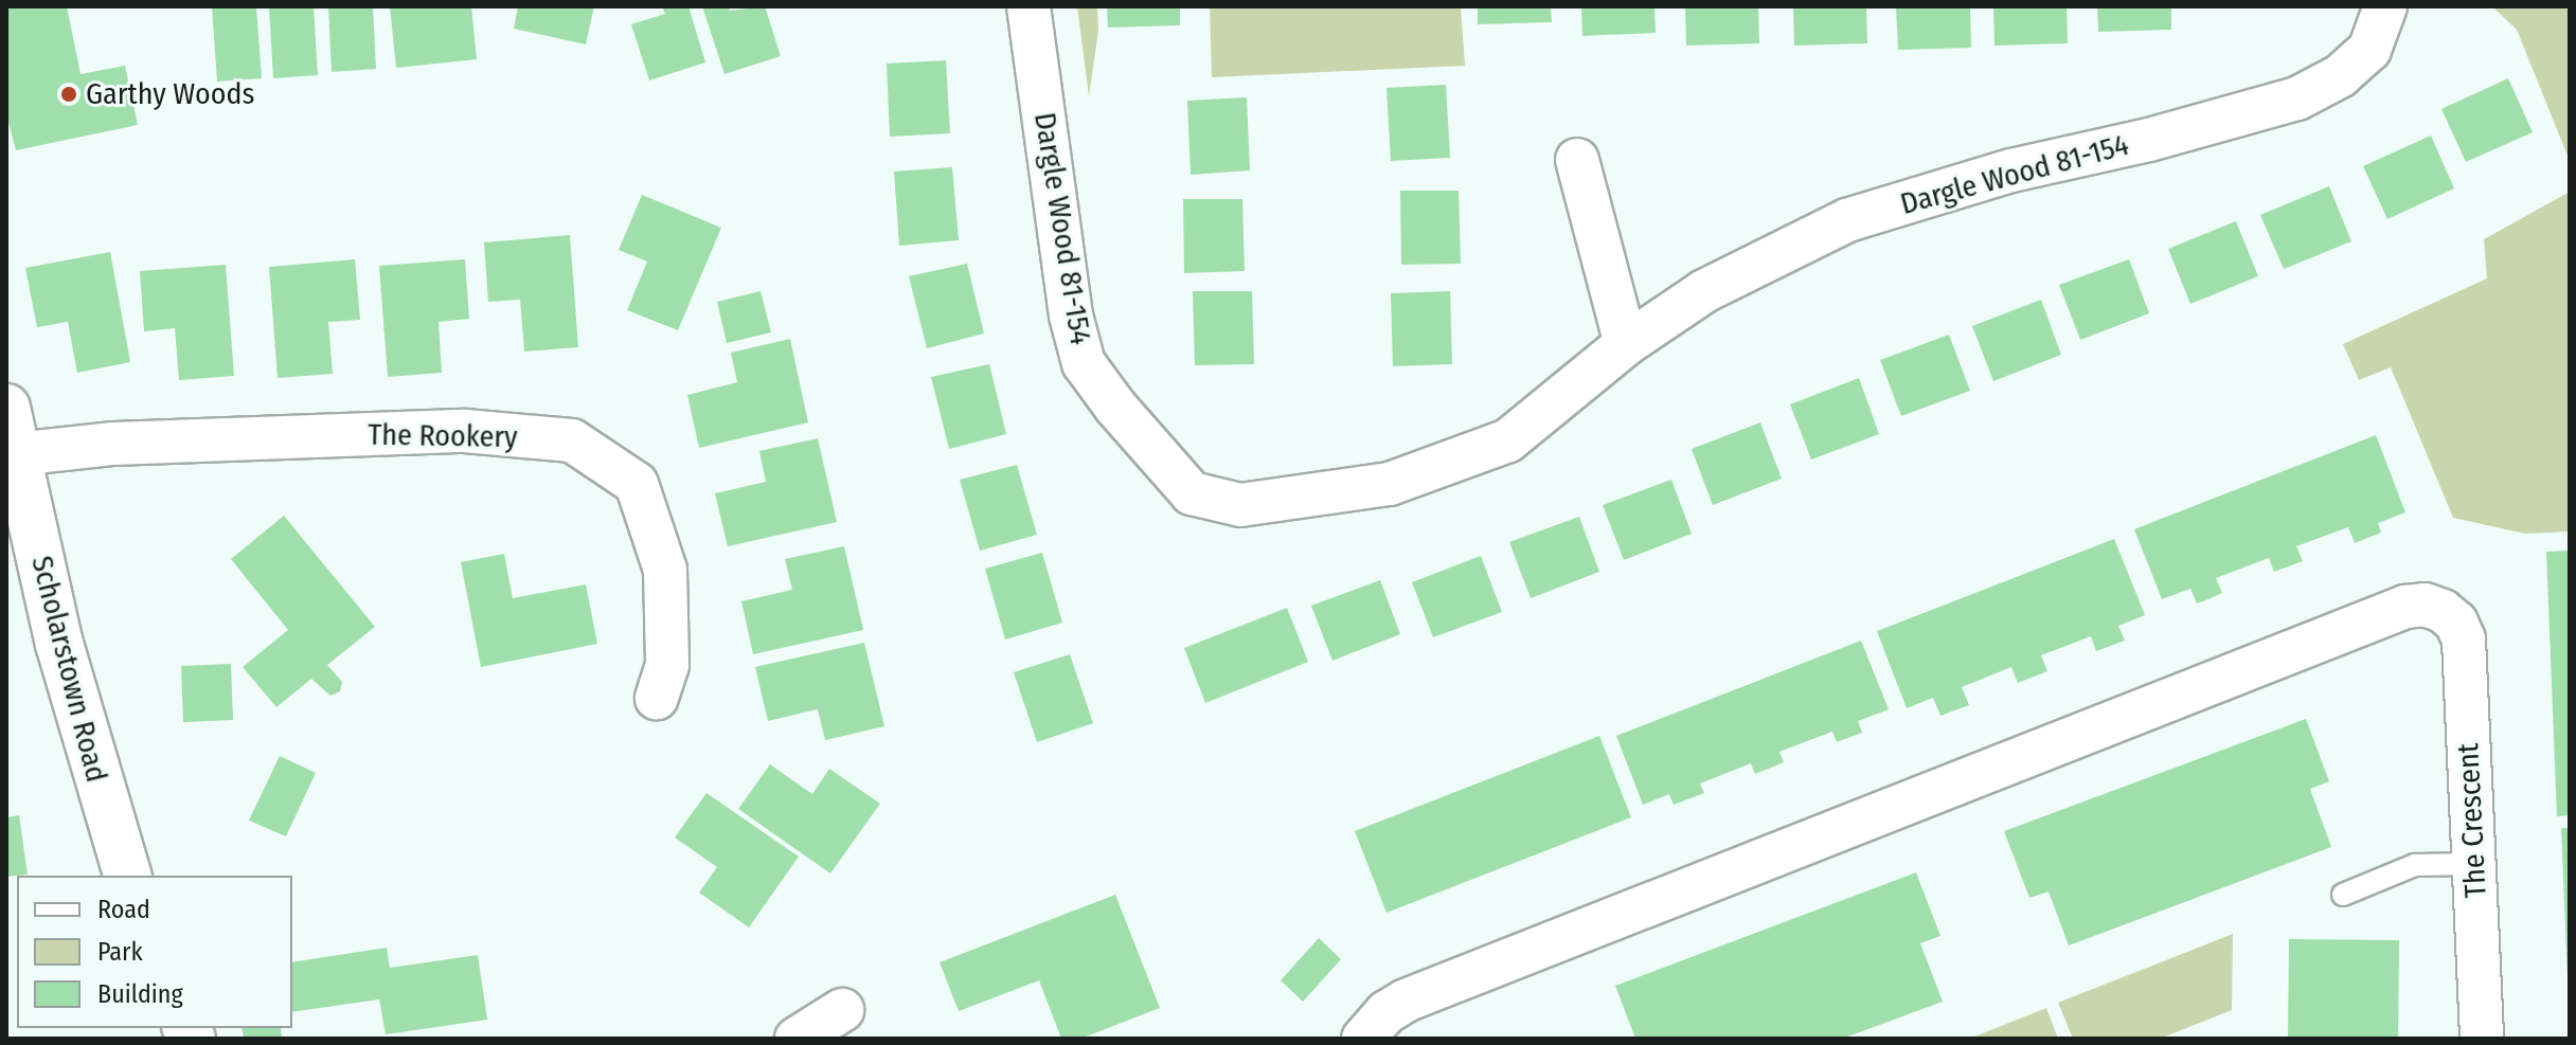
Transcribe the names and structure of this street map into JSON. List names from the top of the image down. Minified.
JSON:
{"streets":{"street":["Dargle Wood 81-154","The Rookery","Scholarstown Road","The Crescent"]},"crossings":[["The Rookery","Scholarstown Road"]],"places":["Garthy Woods"],"legend":["Road","Park","Building"]}
